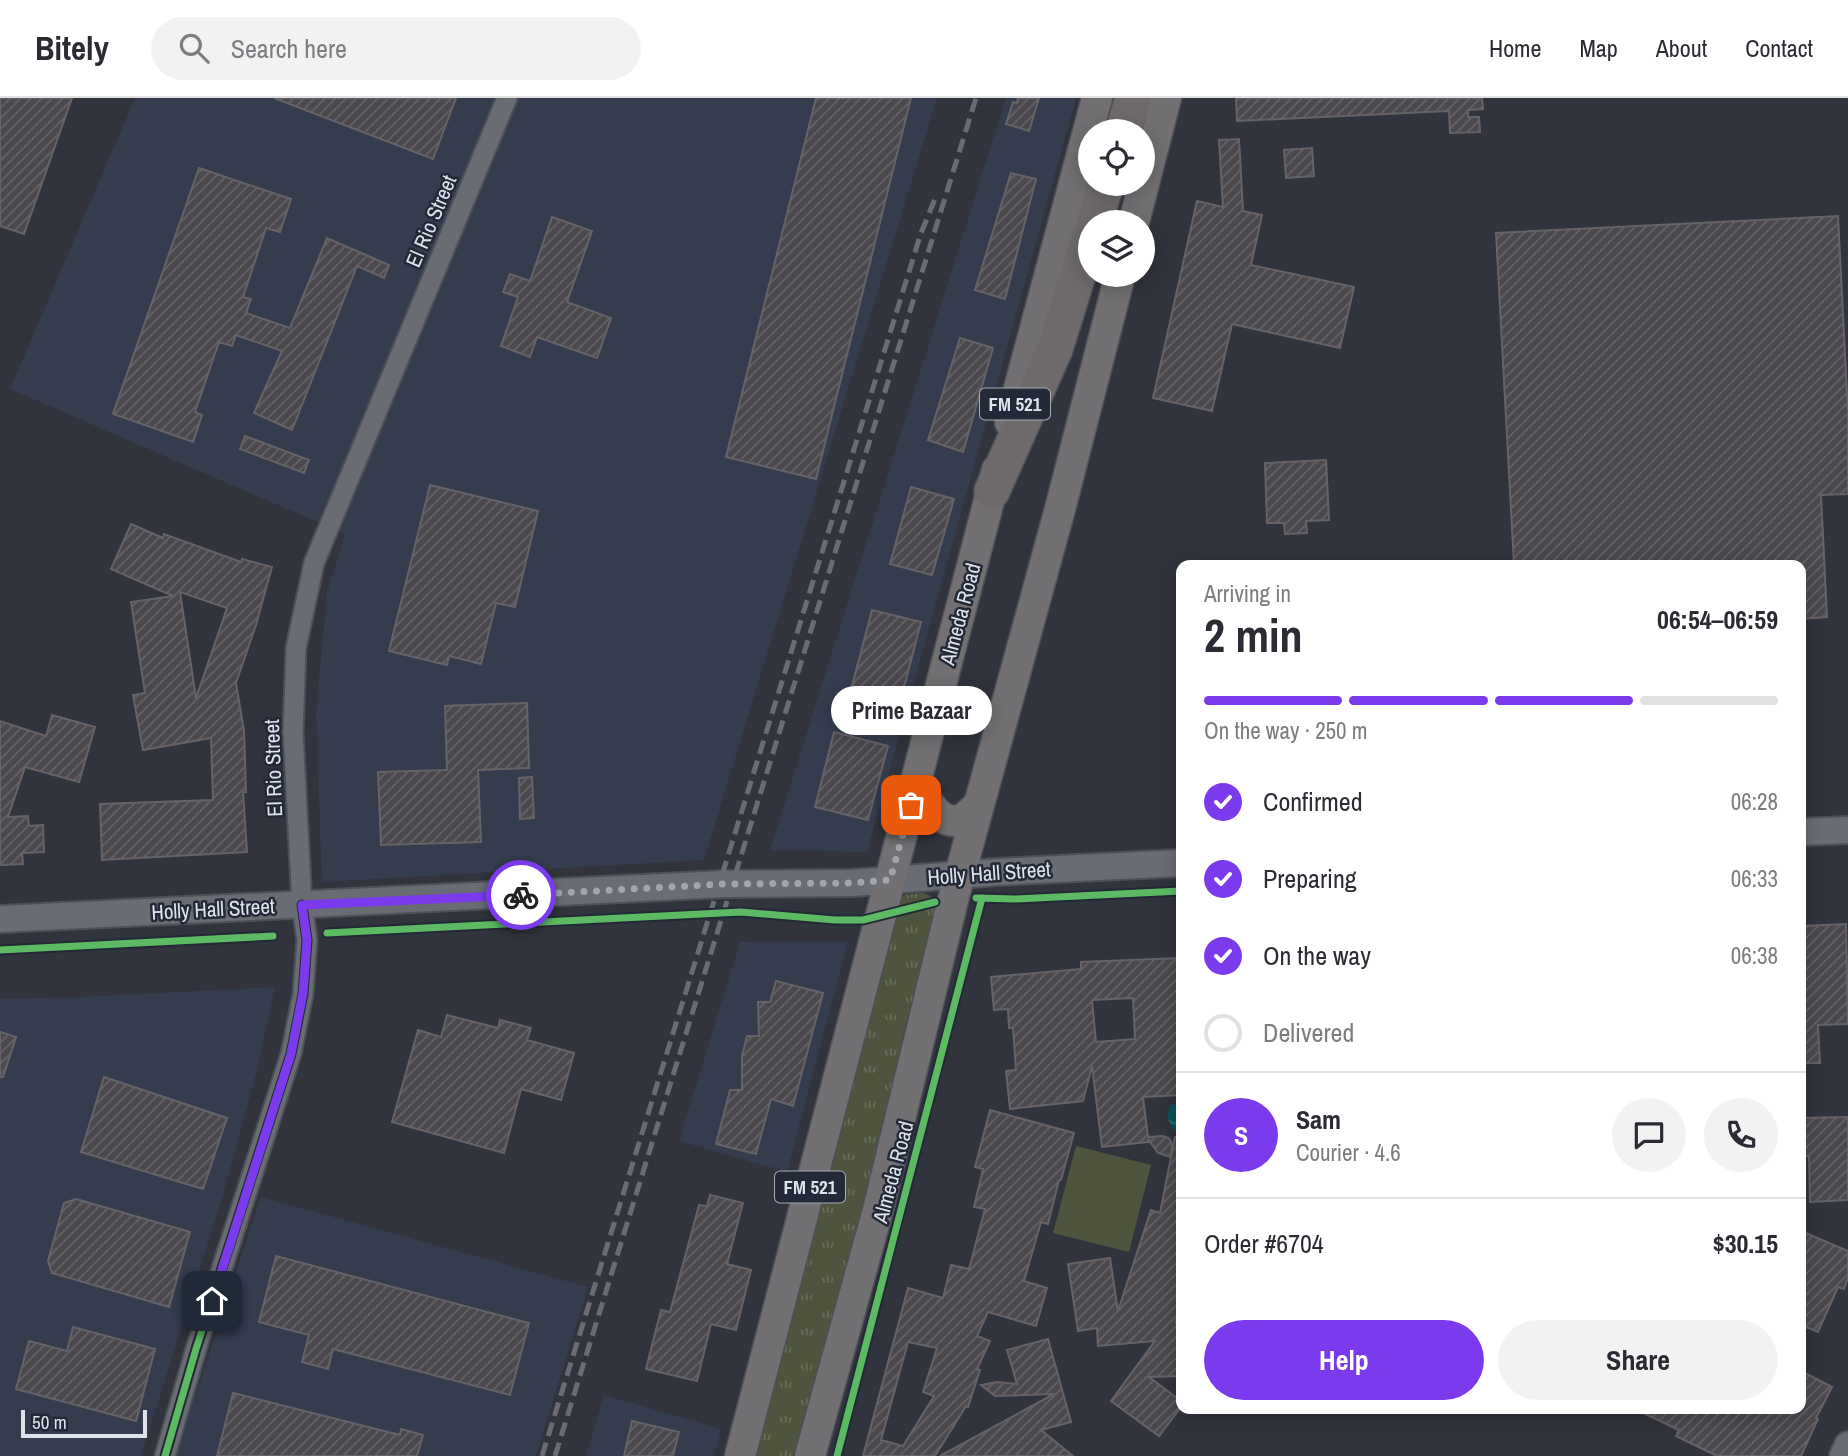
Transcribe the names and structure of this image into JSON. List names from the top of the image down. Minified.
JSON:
{"streets":{"main road":["FM 521","Almeda Road"],"street":["El Rio Street","Holly Hall Street"]},"crossings":[["El Rio Street","Holly Hall Street"],["Almeda Road","Holly Hall Street"]],"places":["Prime Bazaar"],"scale_bar":"50 m","page":{"header":"Bitely","search":"Search here","nav":["Home","Map","About","Contact"],"heading":["2 min","Arriving in","06:54–06:59"],"panel":["Sam","Courier · 4.6","Order #6704","$30.15"],"bar":"On the way · 250 m","bubble":"Prime Bazaar","list":[["Confirmed","06:28"],["Preparing","06:33"],["On the way","06:38"],"Delivered"],"round":"S","buttons":["Help","Share"],"scale":"50 m"}}
